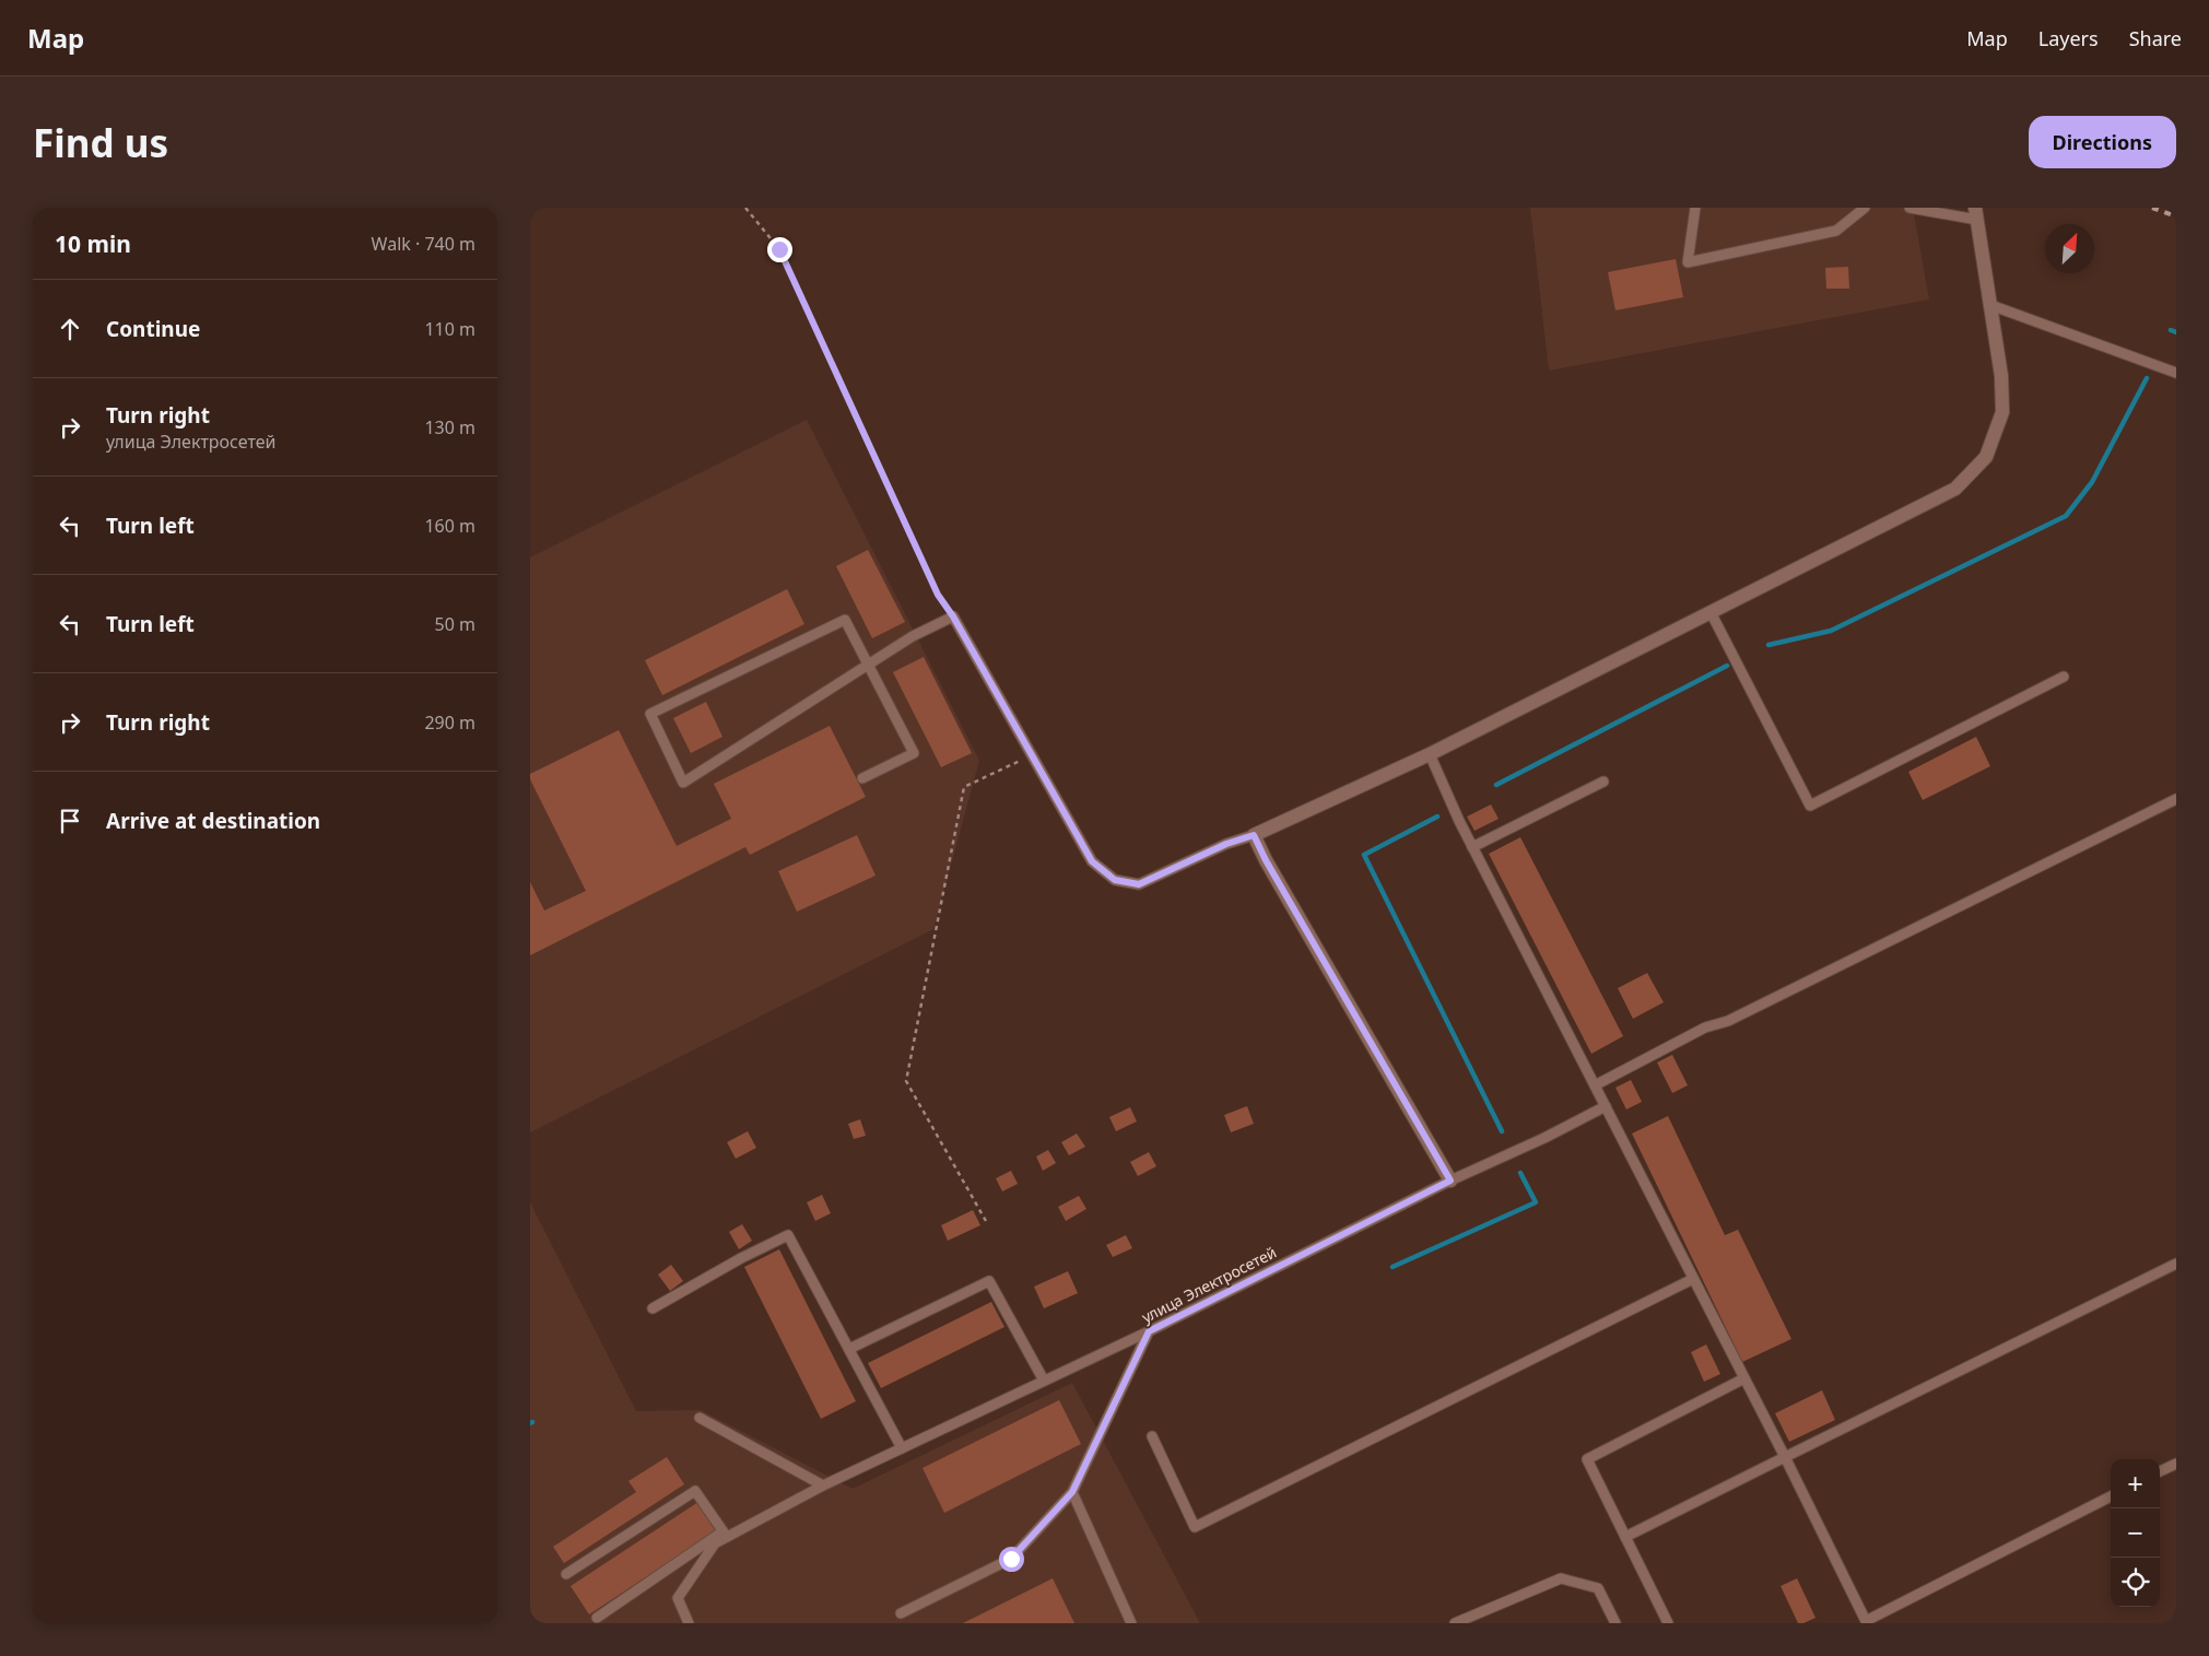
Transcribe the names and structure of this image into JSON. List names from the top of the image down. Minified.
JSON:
{"streets":{"lane":["улица Электросетей"]},"north":"top right","page":{"header":"Map","nav":["Map","Layers","Share"],"buttons":"Directions","title":"Find us","heading":["10 min","Walk · 740 m"],"list":[["Continue","110 m"],["Turn right","улица Электросетей","130 m"],["Turn left","160 m"],["Turn left","50 m"],["Turn right","290 m"],"Arrive at destination"],"map_buttons":["+","−"]}}
